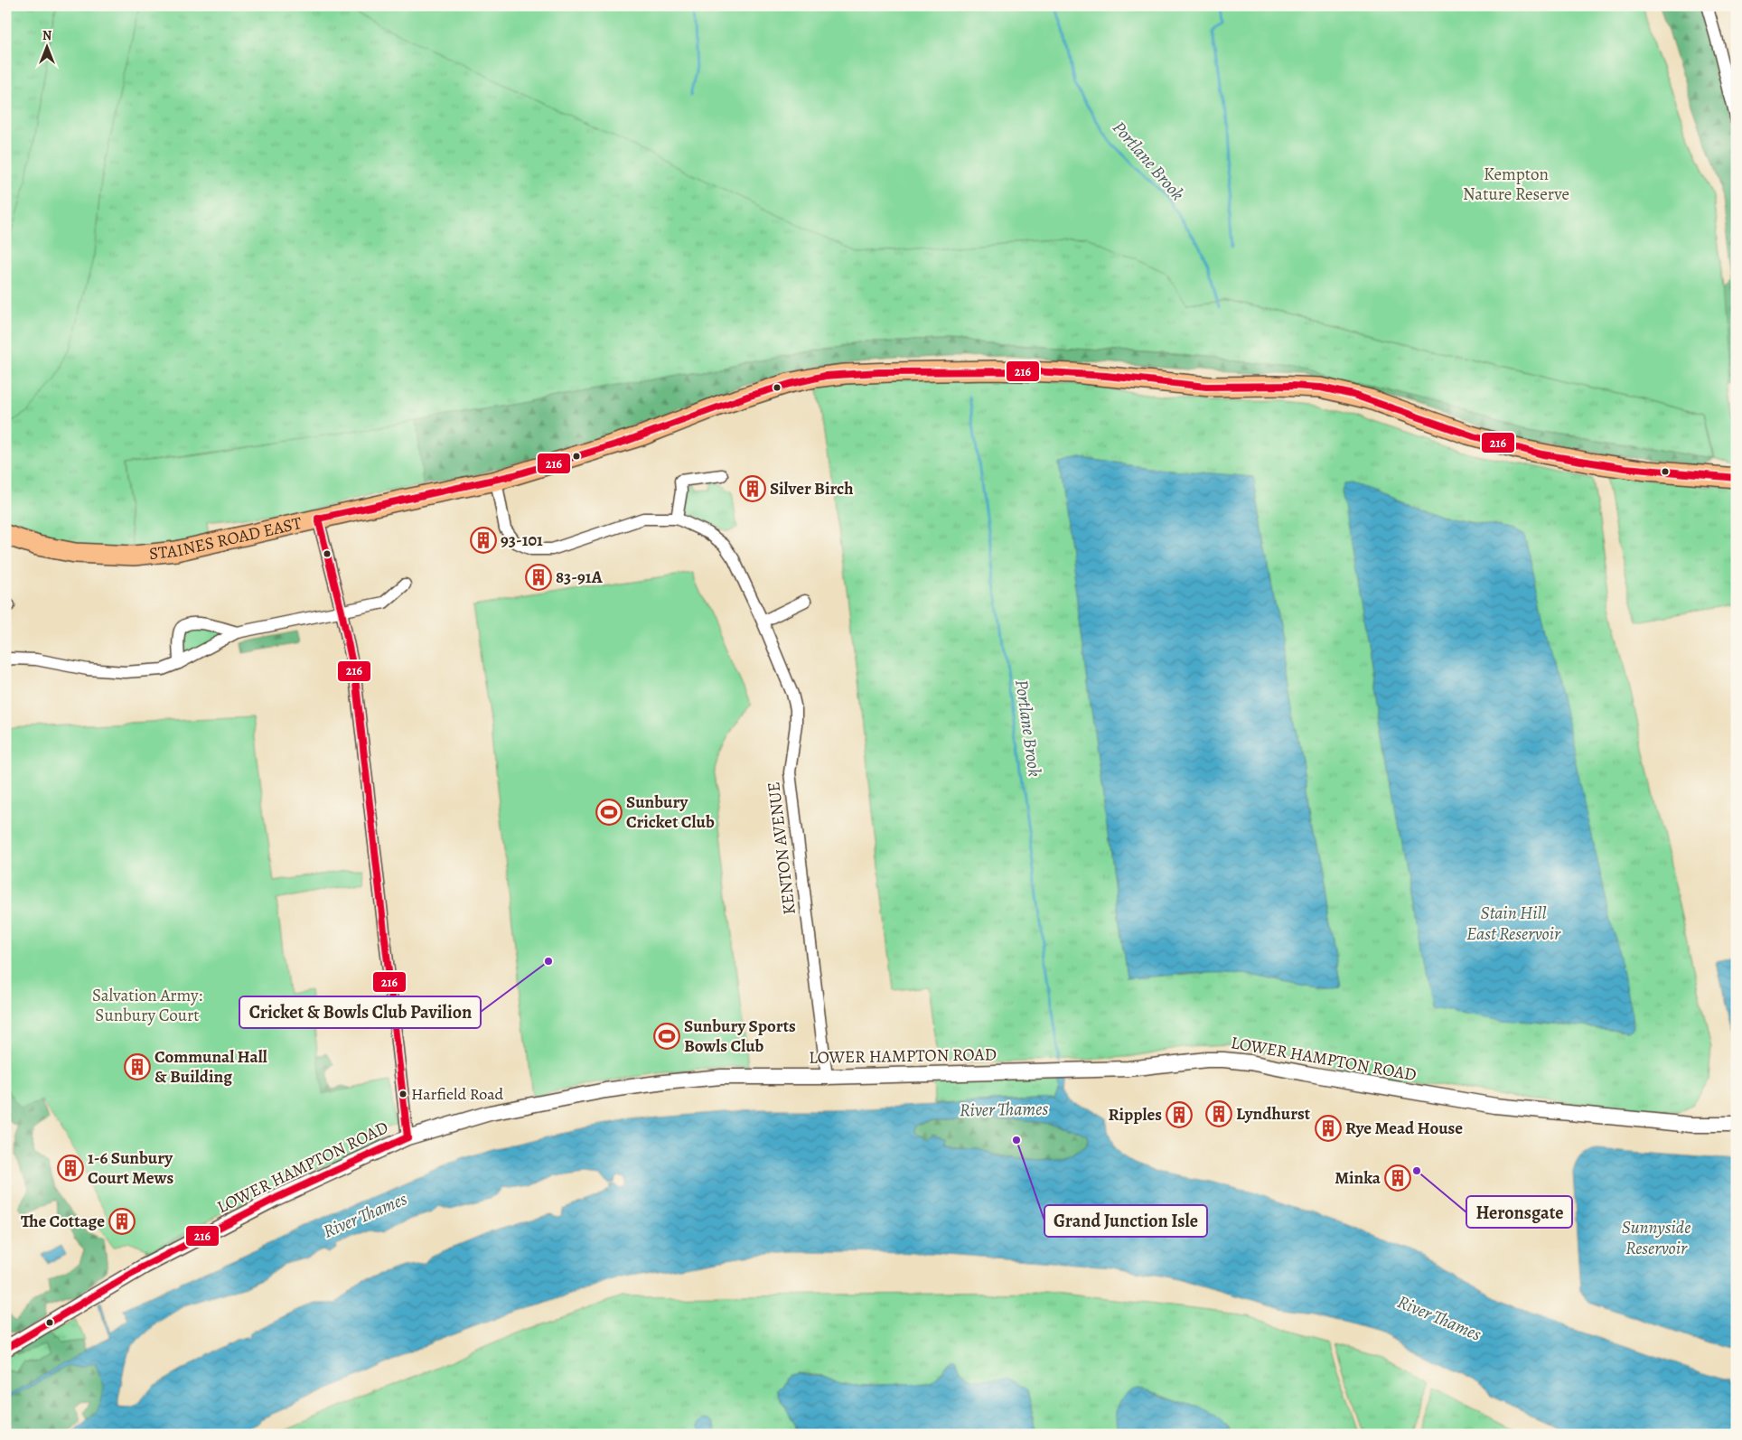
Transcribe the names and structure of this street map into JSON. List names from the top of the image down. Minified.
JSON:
{"streets":{"highway":["STAINES ROAD EAST"],"street":["KENTON AVENUE","LOWER HAMPTON ROAD"]},"crossings":[["STAINES ROAD EAST","KENTON AVENUE"],["KENTON AVENUE","LOWER HAMPTON ROAD"]],"water":["Portlane Brook","Stain Hill East Reservoir","River Thames","Sunnyside Reservoir"],"parks":["Kempton Nature Reserve","Salvation Army: Sunbury Court"],"places":{"building":["Silver Birch","93-101","83-91A","Communal Hall & Building","Lyndhurst","Ripples","Rye Mead House","1-6 Sunbury Court Mews","Minka","The Cottage"],"sports":["Sunbury Cricket Club","Sunbury Sports Bowls Club"],"other":["Cricket & Bowls Club Pavilion","Harfield Road","Grand Junction Isle","Heronsgate"]},"lines":["transit line 216"],"north":"top"}
